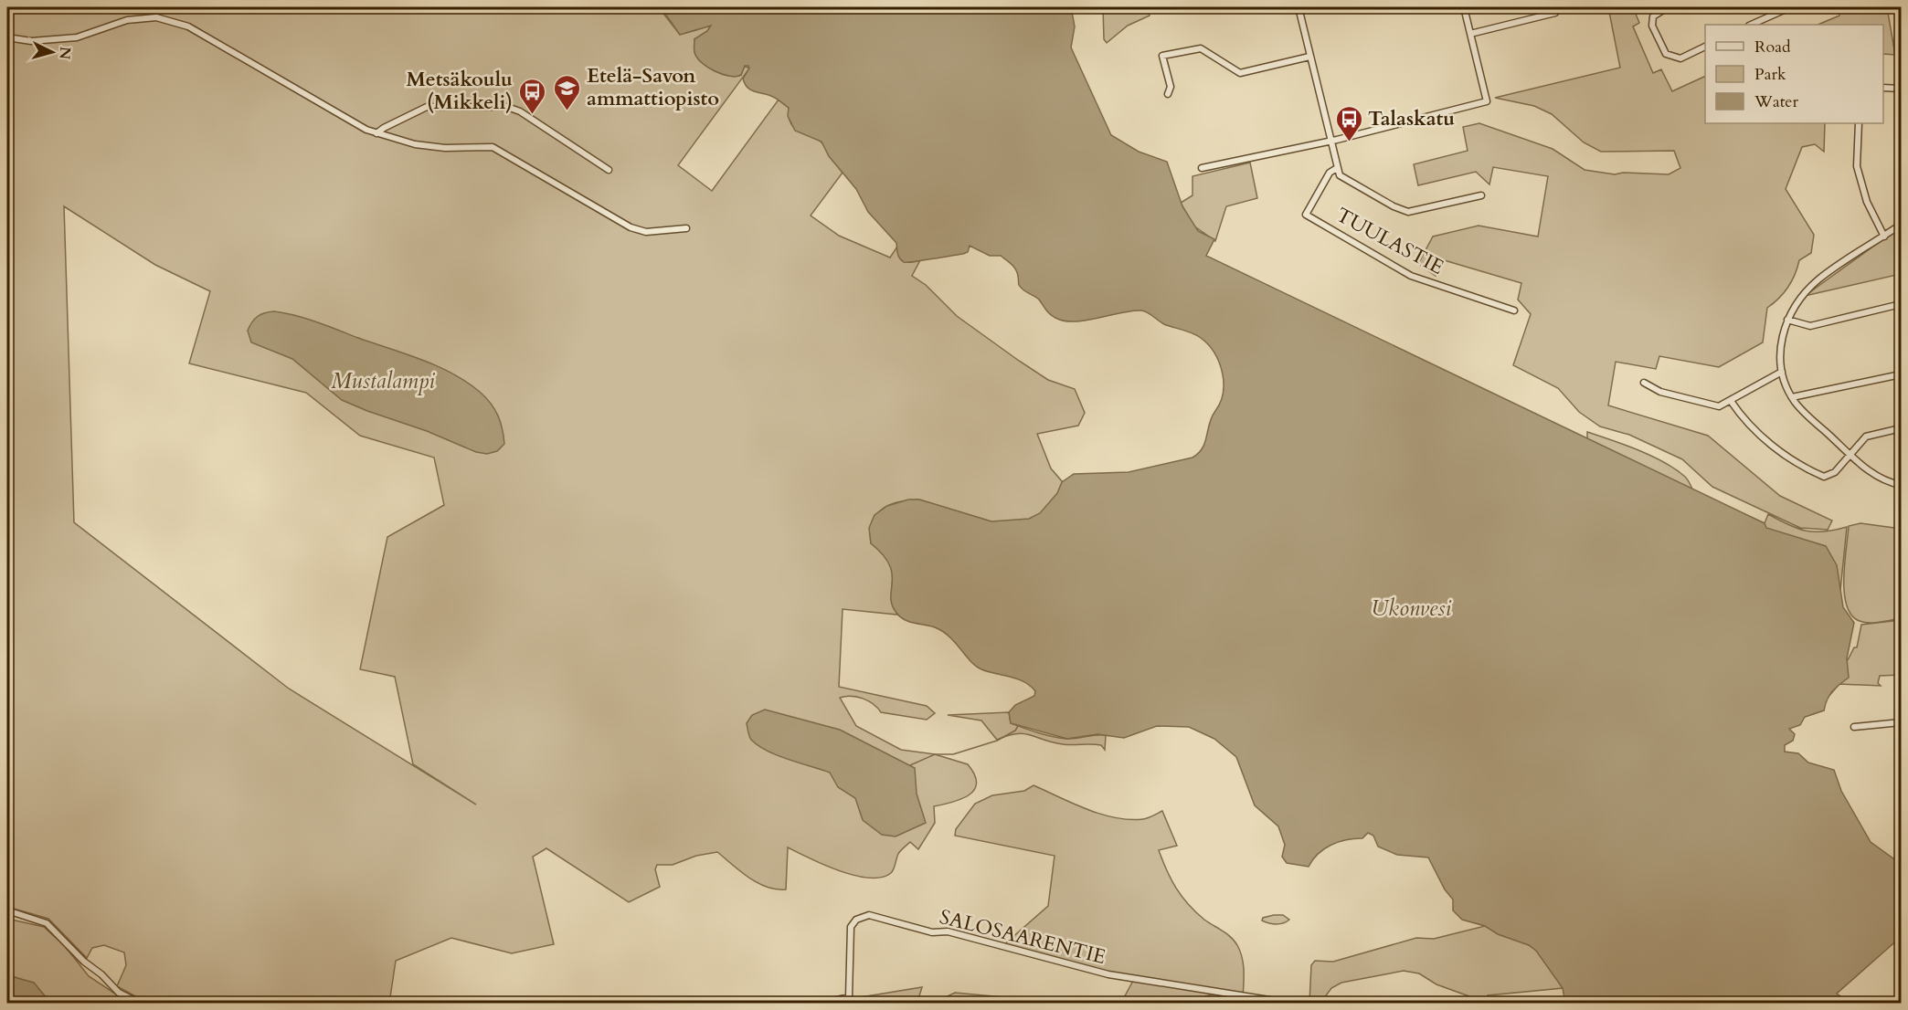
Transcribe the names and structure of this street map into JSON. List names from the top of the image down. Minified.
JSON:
{"streets":{"street":["TUULASTIE","SALOSAARENTIE"]},"water":["Mustalampi","Ukonvesi"],"places":{"school or university":["Etelä-Savon ammattiopisto"],"bus stop":["Metsäkoulu (Mikkeli)","Talaskatu"]},"legend":["Road","Park","Water"],"north":"right"}
